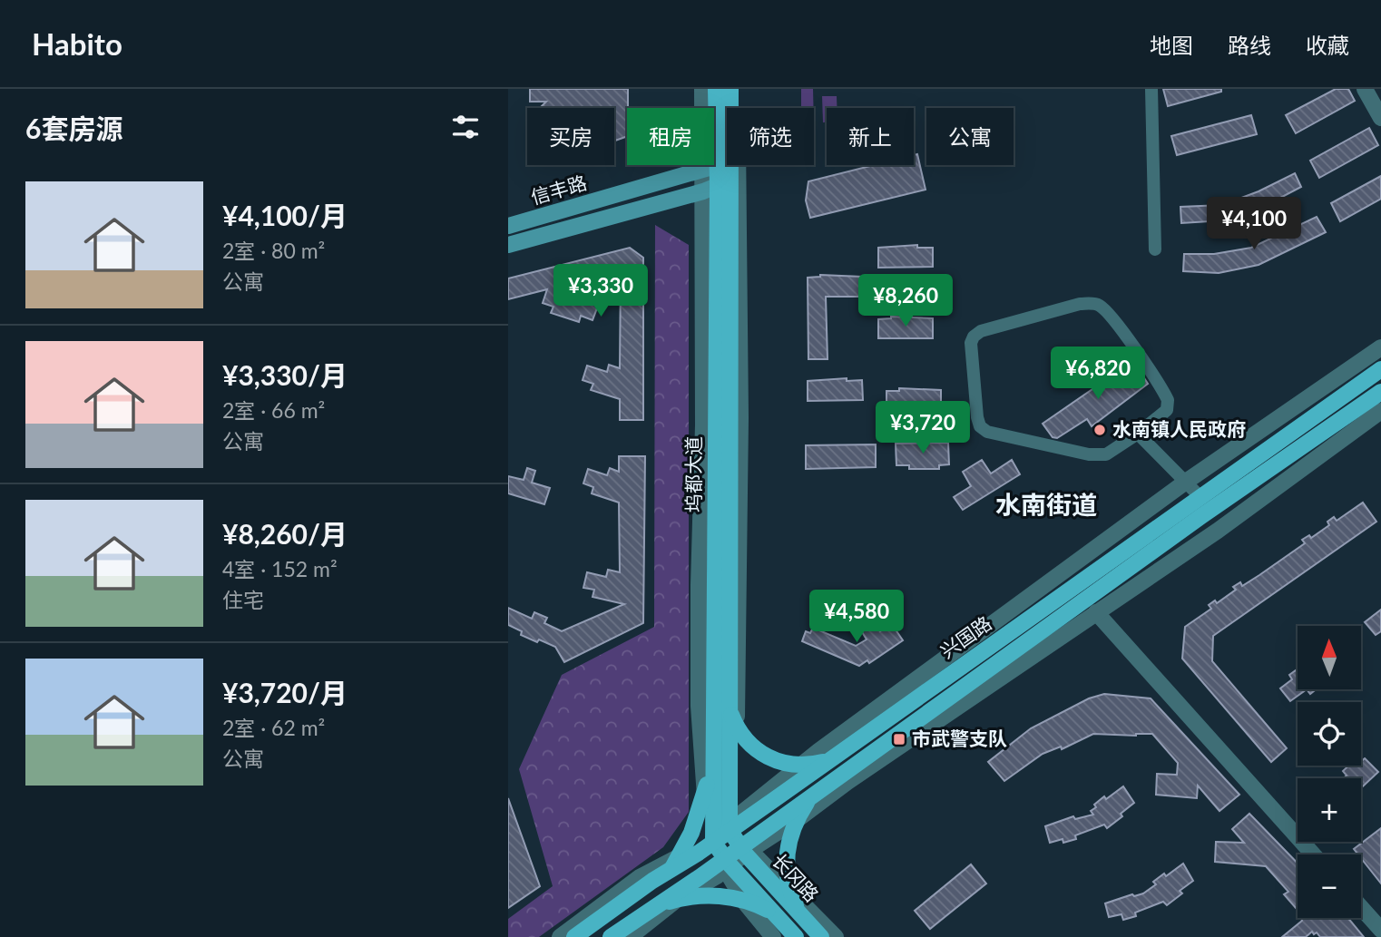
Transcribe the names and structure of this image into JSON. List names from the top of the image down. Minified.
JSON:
{"streets":{"main road":["信丰路","坞都大道","兴国路","长冈路"]},"crossings":[["信丰路","坞都大道"],["坞都大道","兴国路"],["兴国路","长冈路"]],"districts":["水南街道"],"places":{"other":["水南镇人民政府"],"transit":["市武警支队"]},"north":"top","page":{"header":"Habito","nav":["地图","路线","收藏"],"heading":"6套房源","chip":["买房","租房","筛选","新上","公寓"],"list":[{"name":"¥4,100/月","note":"2室 · 80 m² · 公寓"},{"name":"¥3,330/月","note":"2室 · 66 m² · 公寓"},{"name":"¥8,260/月","note":"4室 · 152 m² · 住宅"},{"name":"¥3,720/月","note":"2室 · 62 m² · 公寓"}],"price":["¥4,100","¥3,330","¥8,260","¥6,820","¥3,720","¥4,580"],"map_buttons":["+","−"]}}
